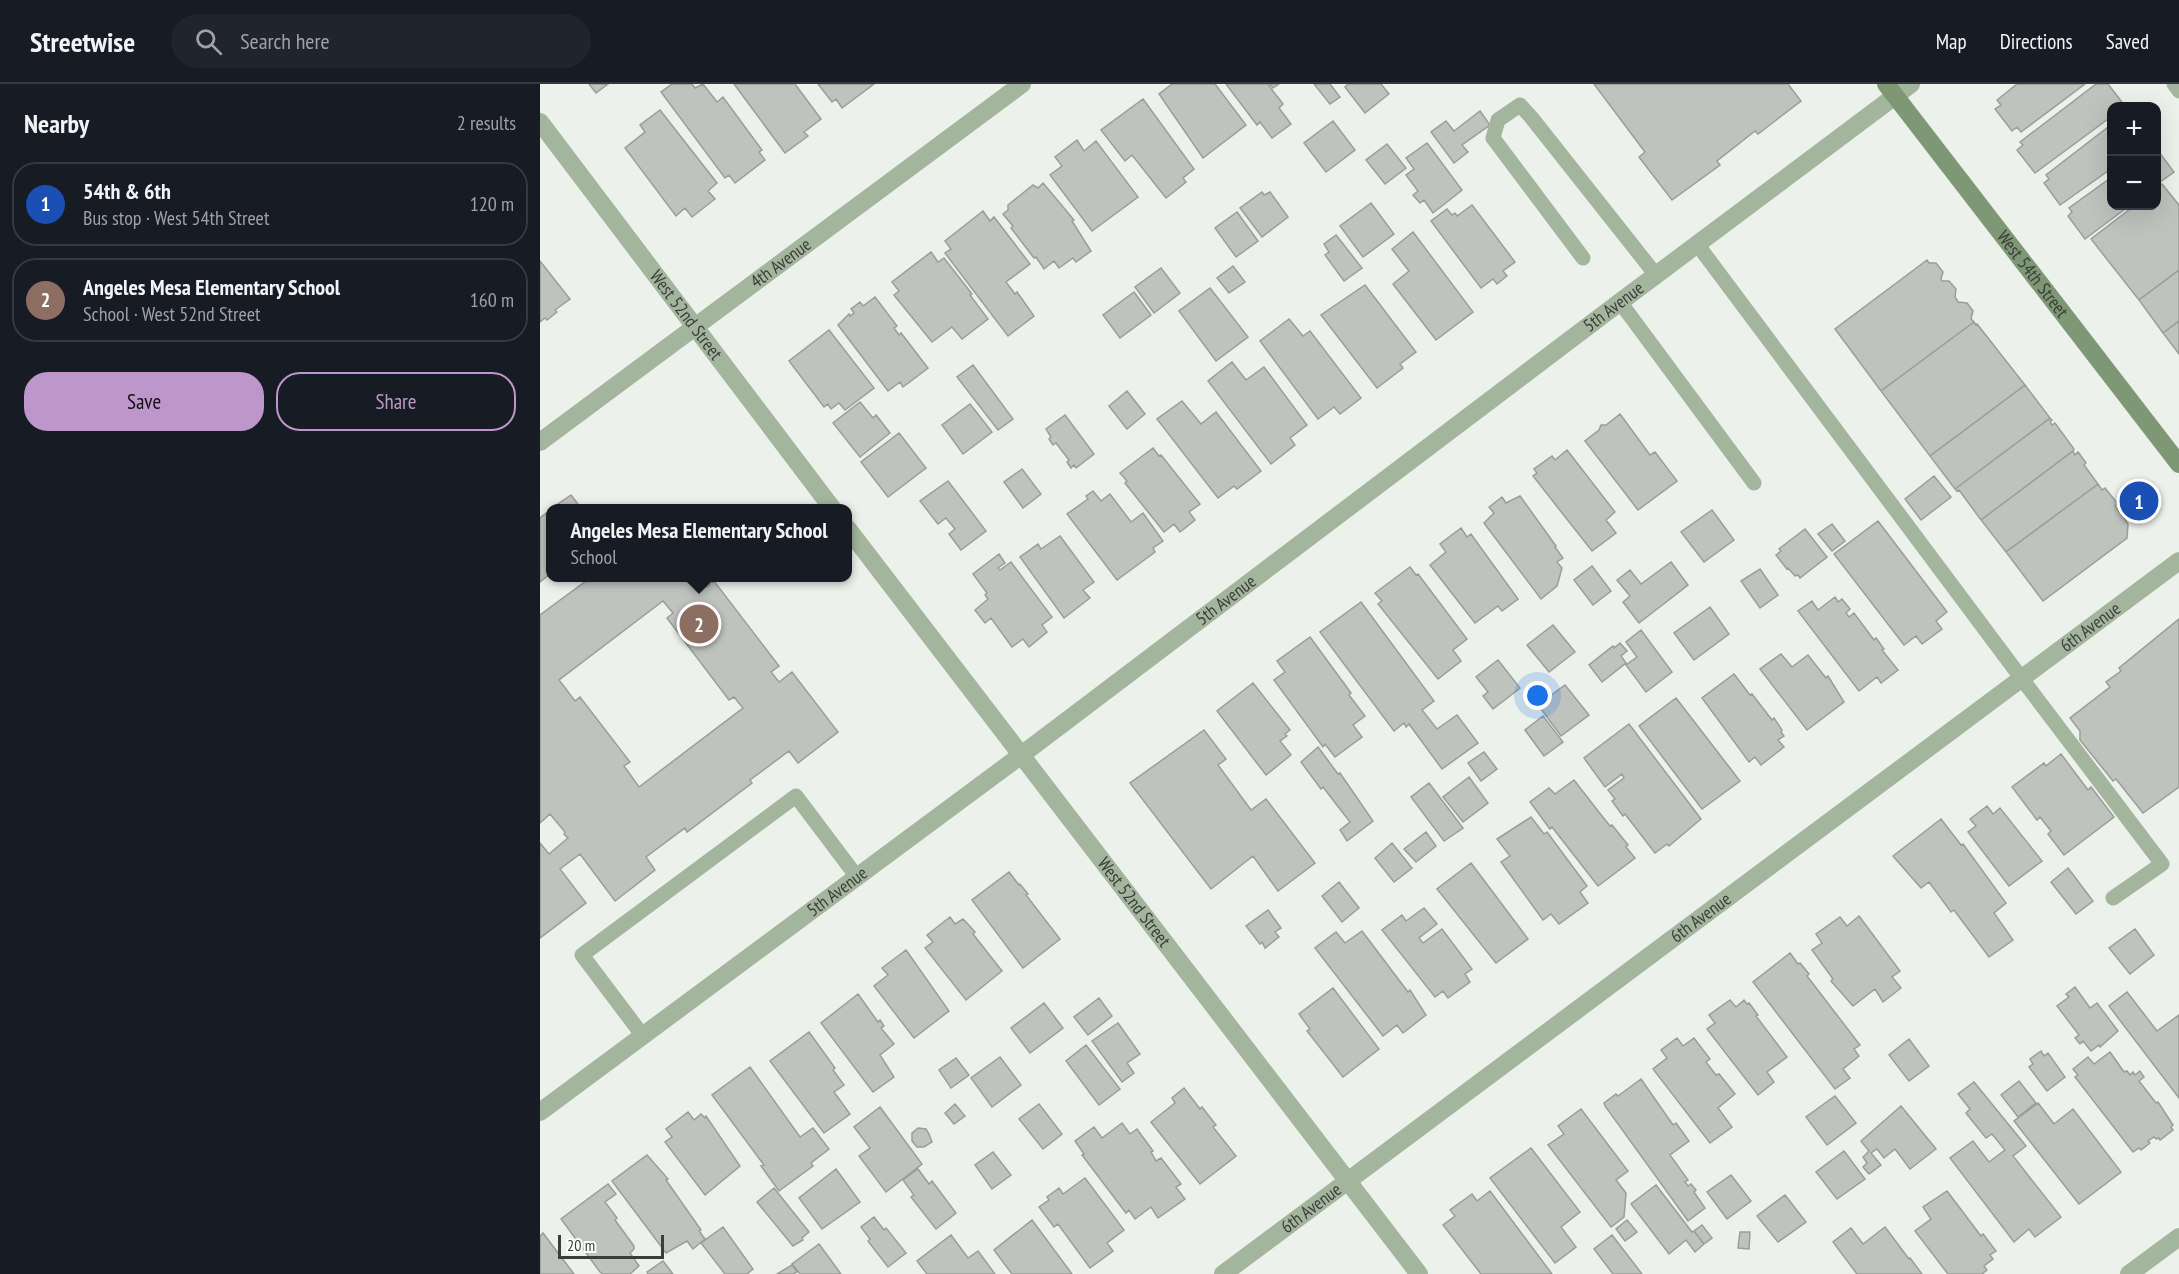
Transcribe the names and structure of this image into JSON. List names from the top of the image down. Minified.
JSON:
{"streets":{"street":["4th Avenue","West 54th Street","5th Avenue","West 52nd Street","6th Avenue"]},"crossings":[["4th Avenue","West 52nd Street"],["West 54th Street","5th Avenue"],["5th Avenue","West 52nd Street"],["West 52nd Street","6th Avenue"]],"scale_bar":"20 m","page":{"header":"Streetwise","search":"Search here","nav":["Map","Directions","Saved"],"heading":["Nearby","2 results"],"map_buttons":["+","−"],"list":[{"mark":"1","name":"54th & 6th","note":"Bus stop · West 54th Street","value":"120 m"},{"mark":"2","name":"Angeles Mesa Elementary School","note":"School · West 52nd Street","value":"160 m"}],"buttons":["Save","Share"],"pins":["1","2"],"popup":["Angeles Mesa Elementary School","School"],"scale":"20 m"}}
